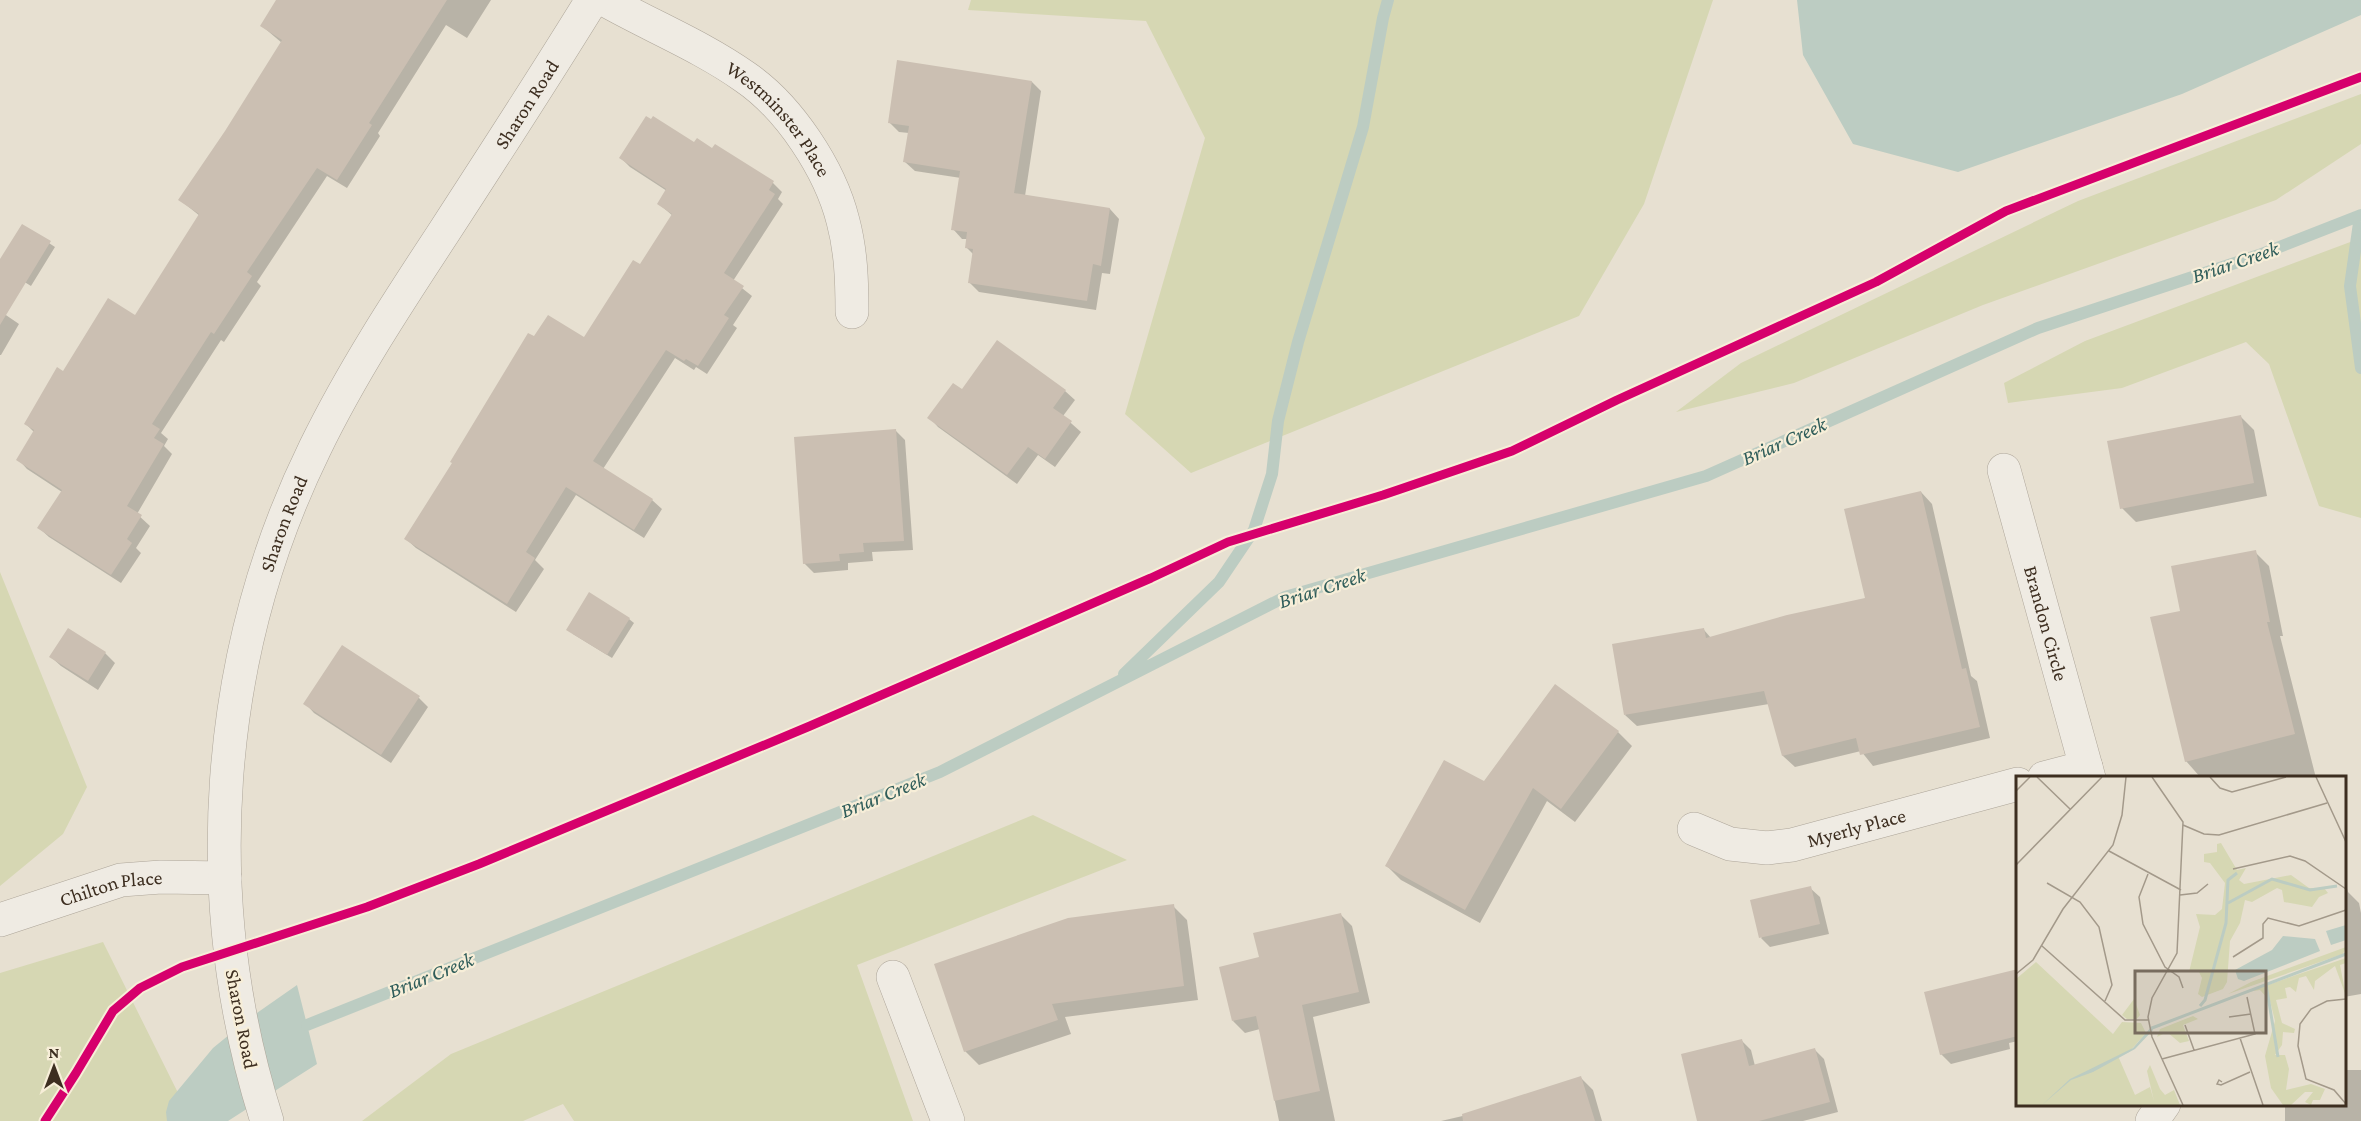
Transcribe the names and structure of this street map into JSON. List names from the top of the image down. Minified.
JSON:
{"streets":{"street":["Sharon Road","Westminster Place","Brandon Circle","Myerly Place","Chilton Place"]},"crossings":[["Sharon Road","Chilton Place"]],"water":["Briar Creek"],"north":"top"}
